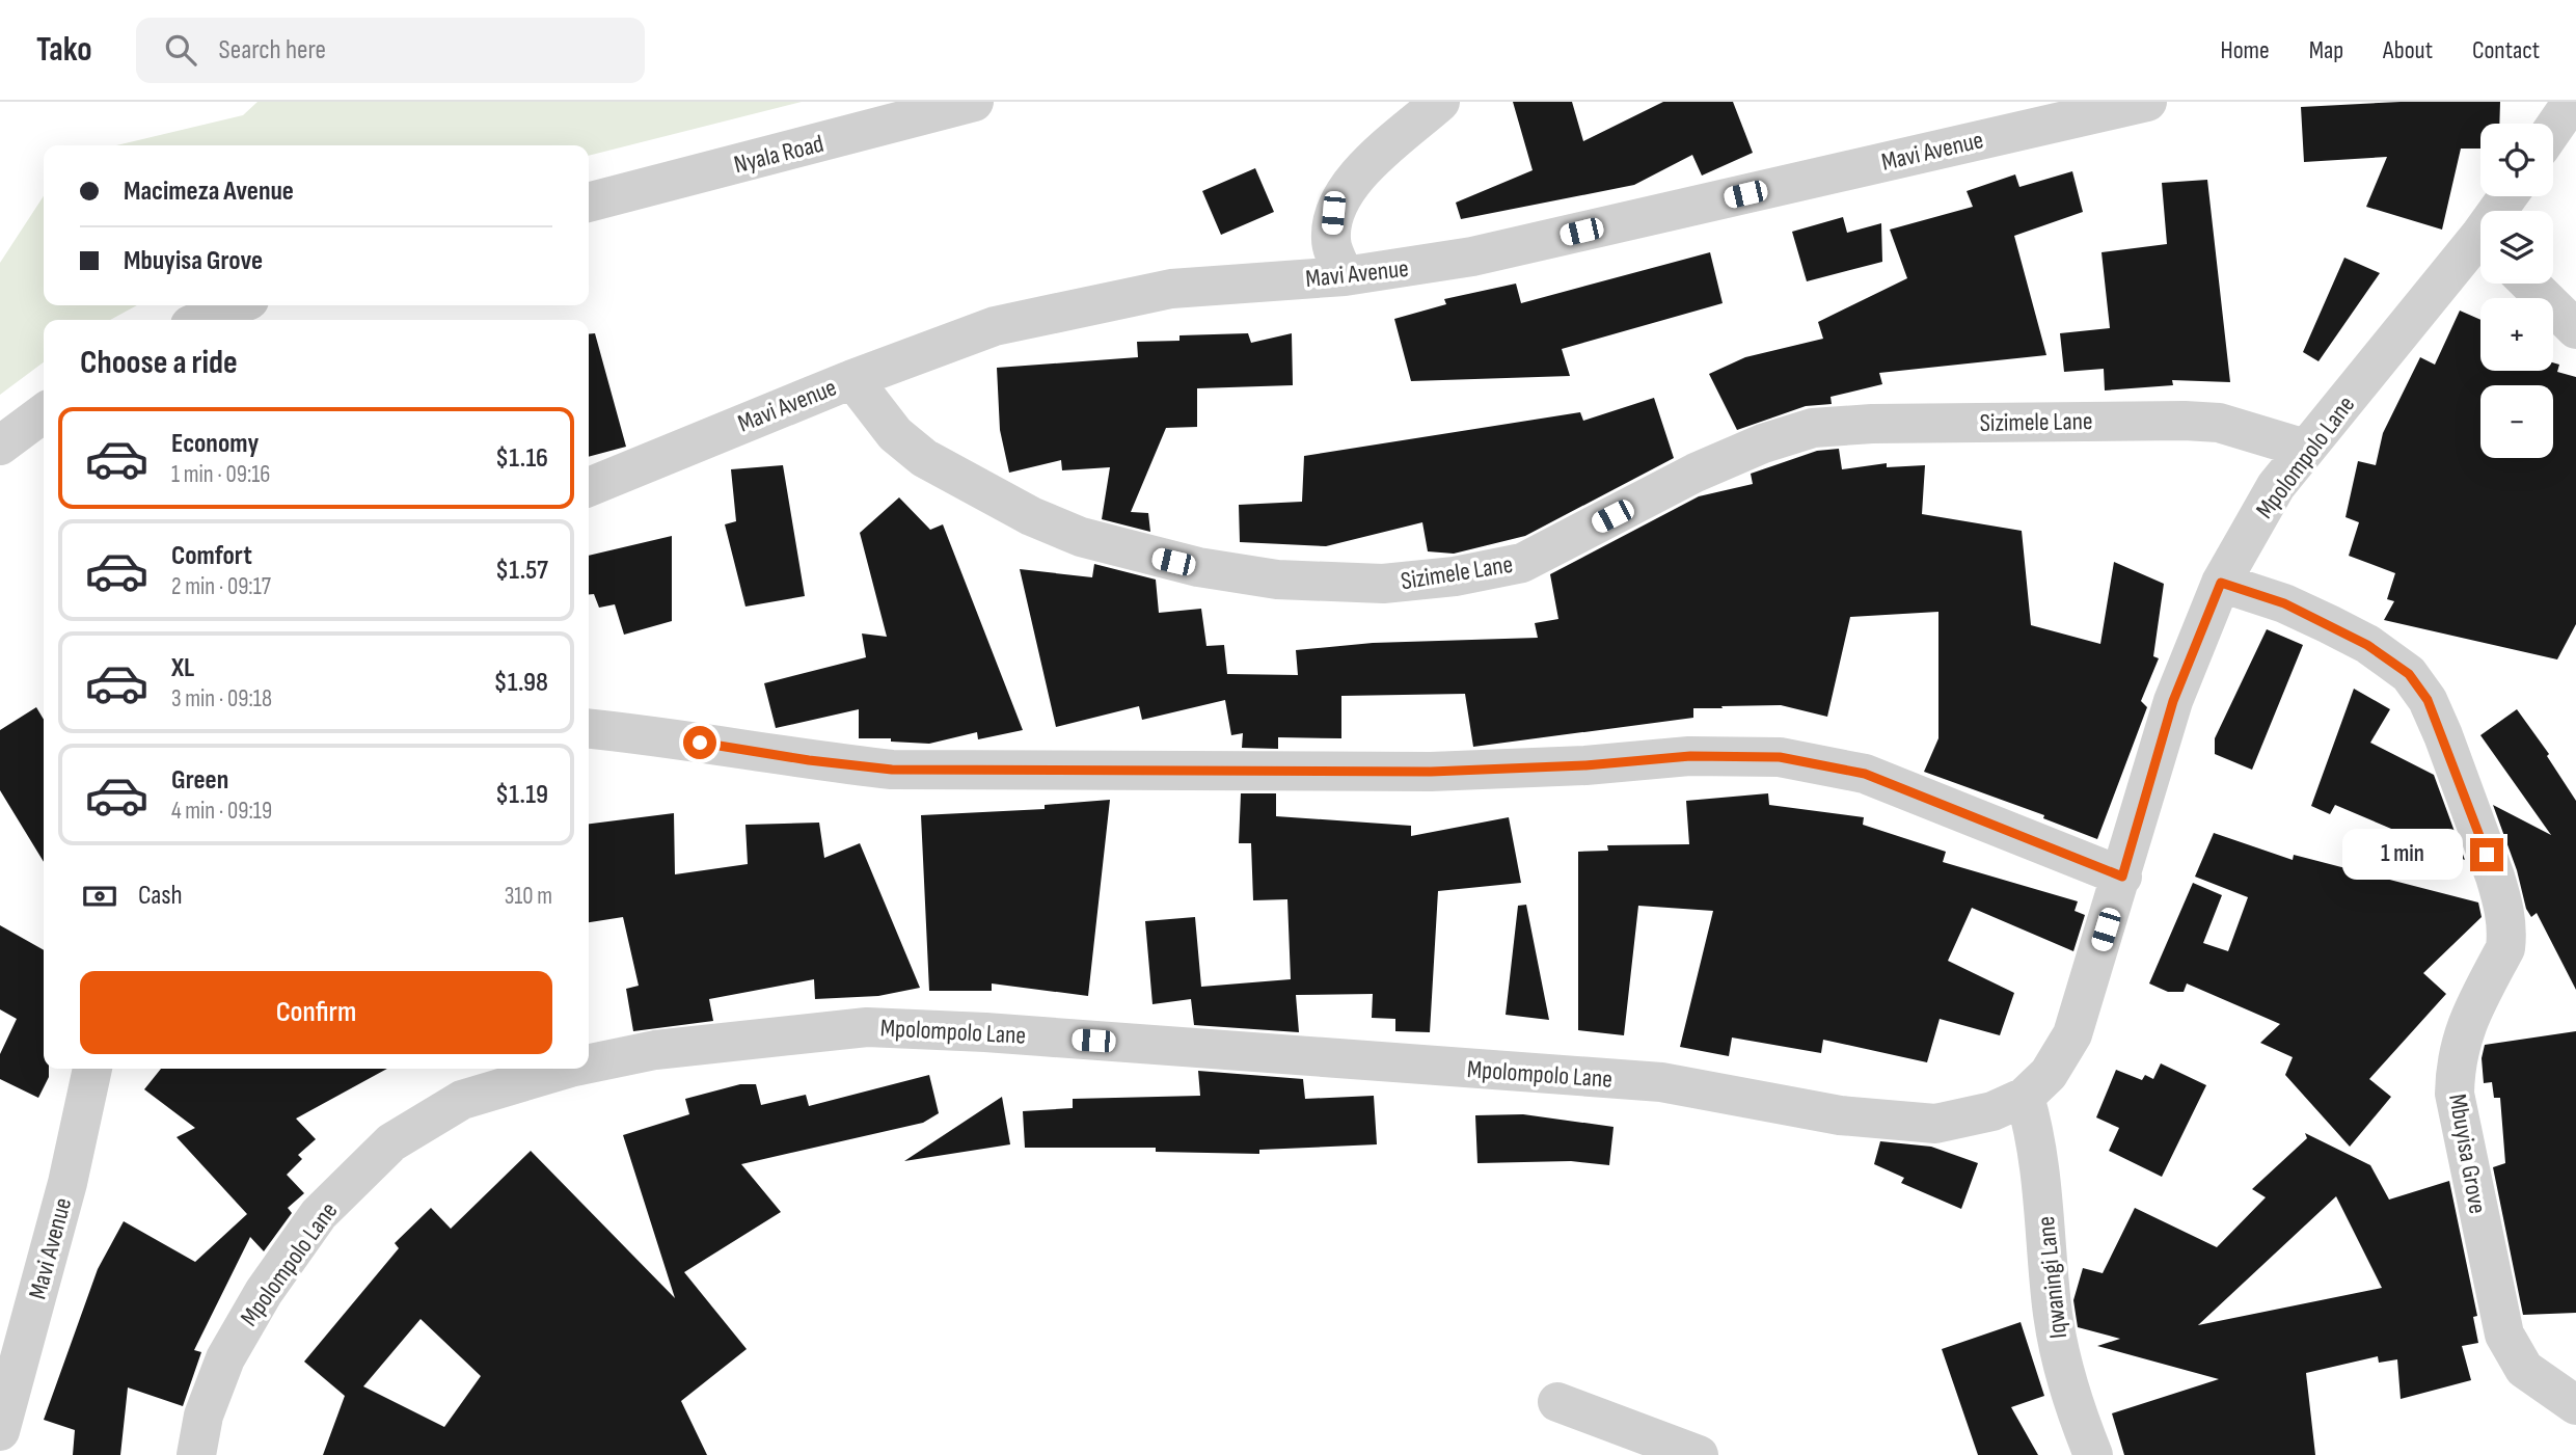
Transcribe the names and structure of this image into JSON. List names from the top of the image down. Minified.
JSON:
{"streets":{"street":["Mavi Avenue","Nyala Road","Sizimele Lane","Mpolompolo Lane","Mbuyisa Grove","Iqwaningi Lane"]},"crossings":[["Mavi Avenue","Sizimele Lane"],["Sizimele Lane","Mpolompolo Lane"],["Mpolompolo Lane","Mbuyisa Grove"],["Mpolompolo Lane","Iqwaningi Lane"]],"page":{"header":"Tako","search":"Search here","nav":["Home","Map","About","Contact"],"map_buttons":["+","−"],"banner":["Macimeza Avenue","Mbuyisa Grove"],"heading":"Choose a ride","list":[{"name":"Economy","note":"1 min · 09:16","value":"$1.16"},{"name":"Comfort","note":"2 min · 09:17","value":"$1.57"},{"name":"XL","note":"3 min · 09:18","value":"$1.98"},{"name":"Green","note":"4 min · 09:19","value":"$1.19"}],"bubble":"1 min","pay":["Cash","310 m"],"buttons":"Confirm"}}
